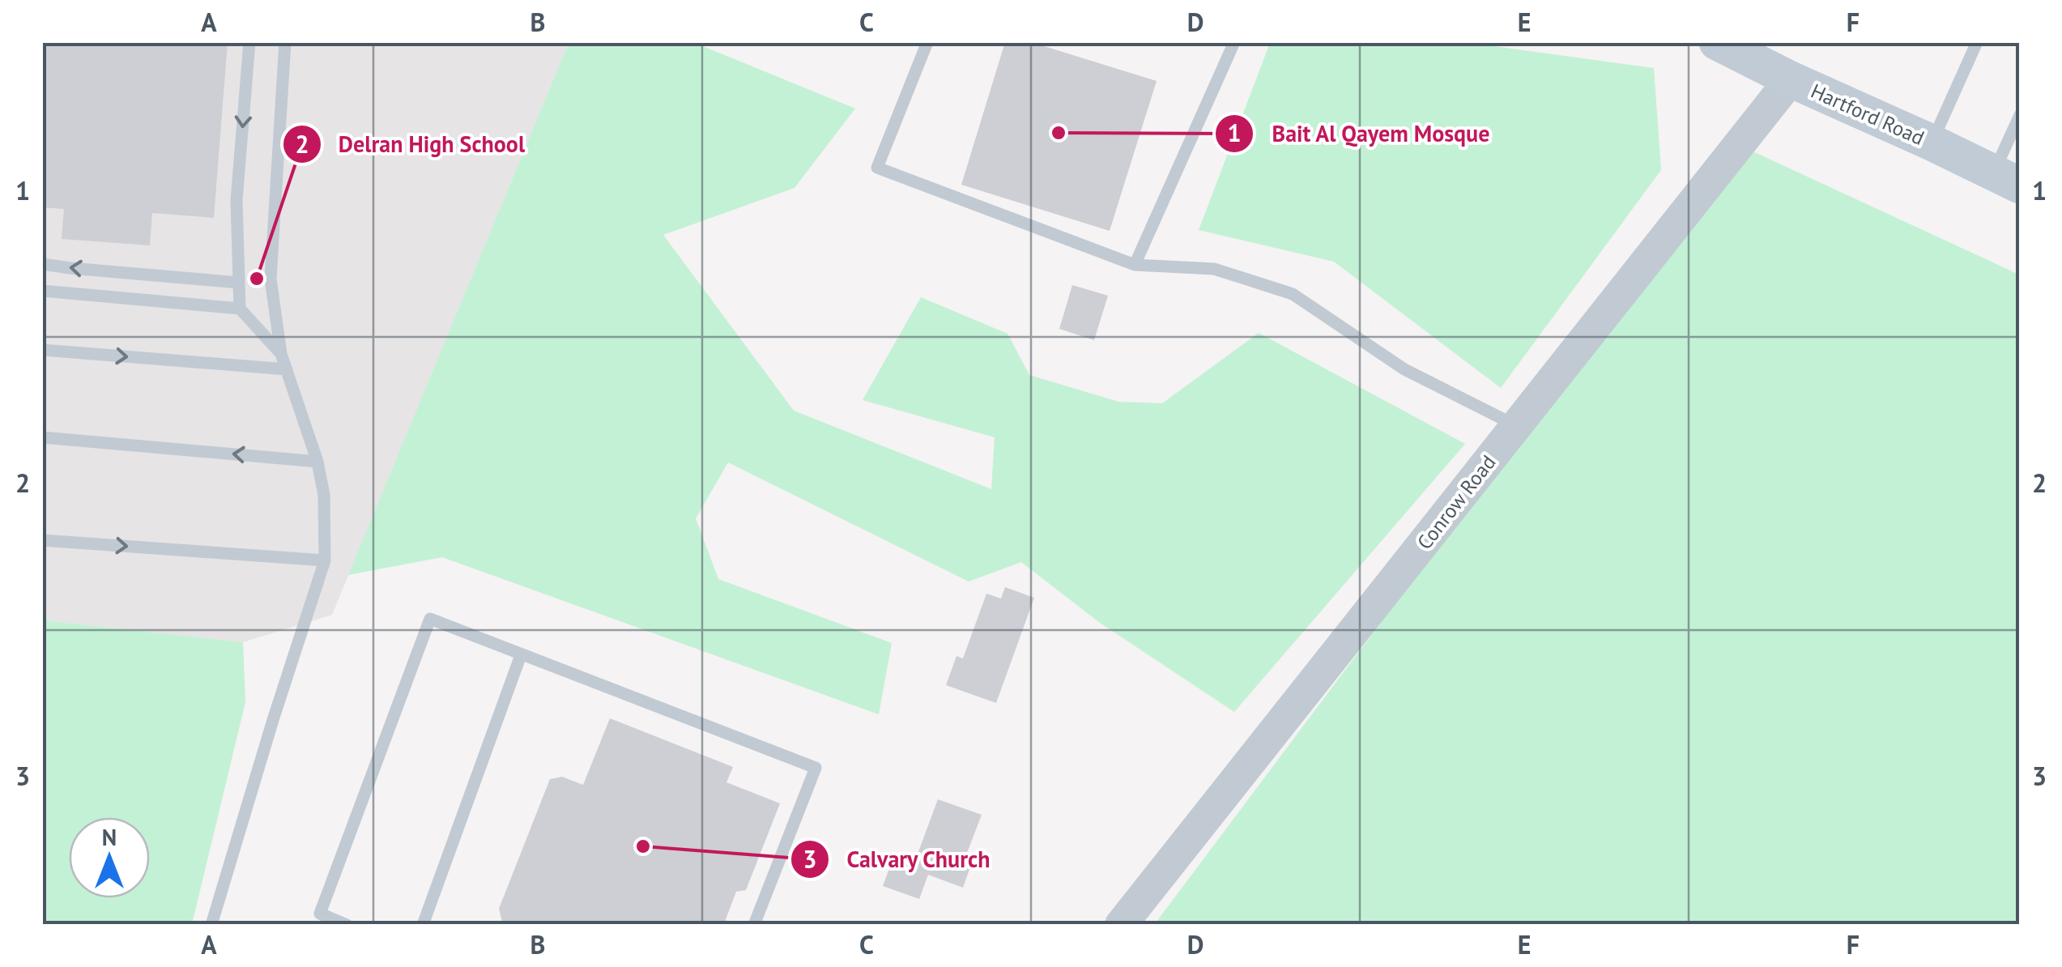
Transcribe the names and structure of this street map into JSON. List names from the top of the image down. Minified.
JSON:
{"streets":{"main road":["Hartford Road"],"street":["Conrow Road"]},"crossings":[["Hartford Road","Conrow Road"]],"places":["Bait Al Qayem Mosque","Delran High School","Calvary Church"],"north":"top","grid":{"columns":["A","B","C","D","E","F"],"rows":["1","2","3"]}}
